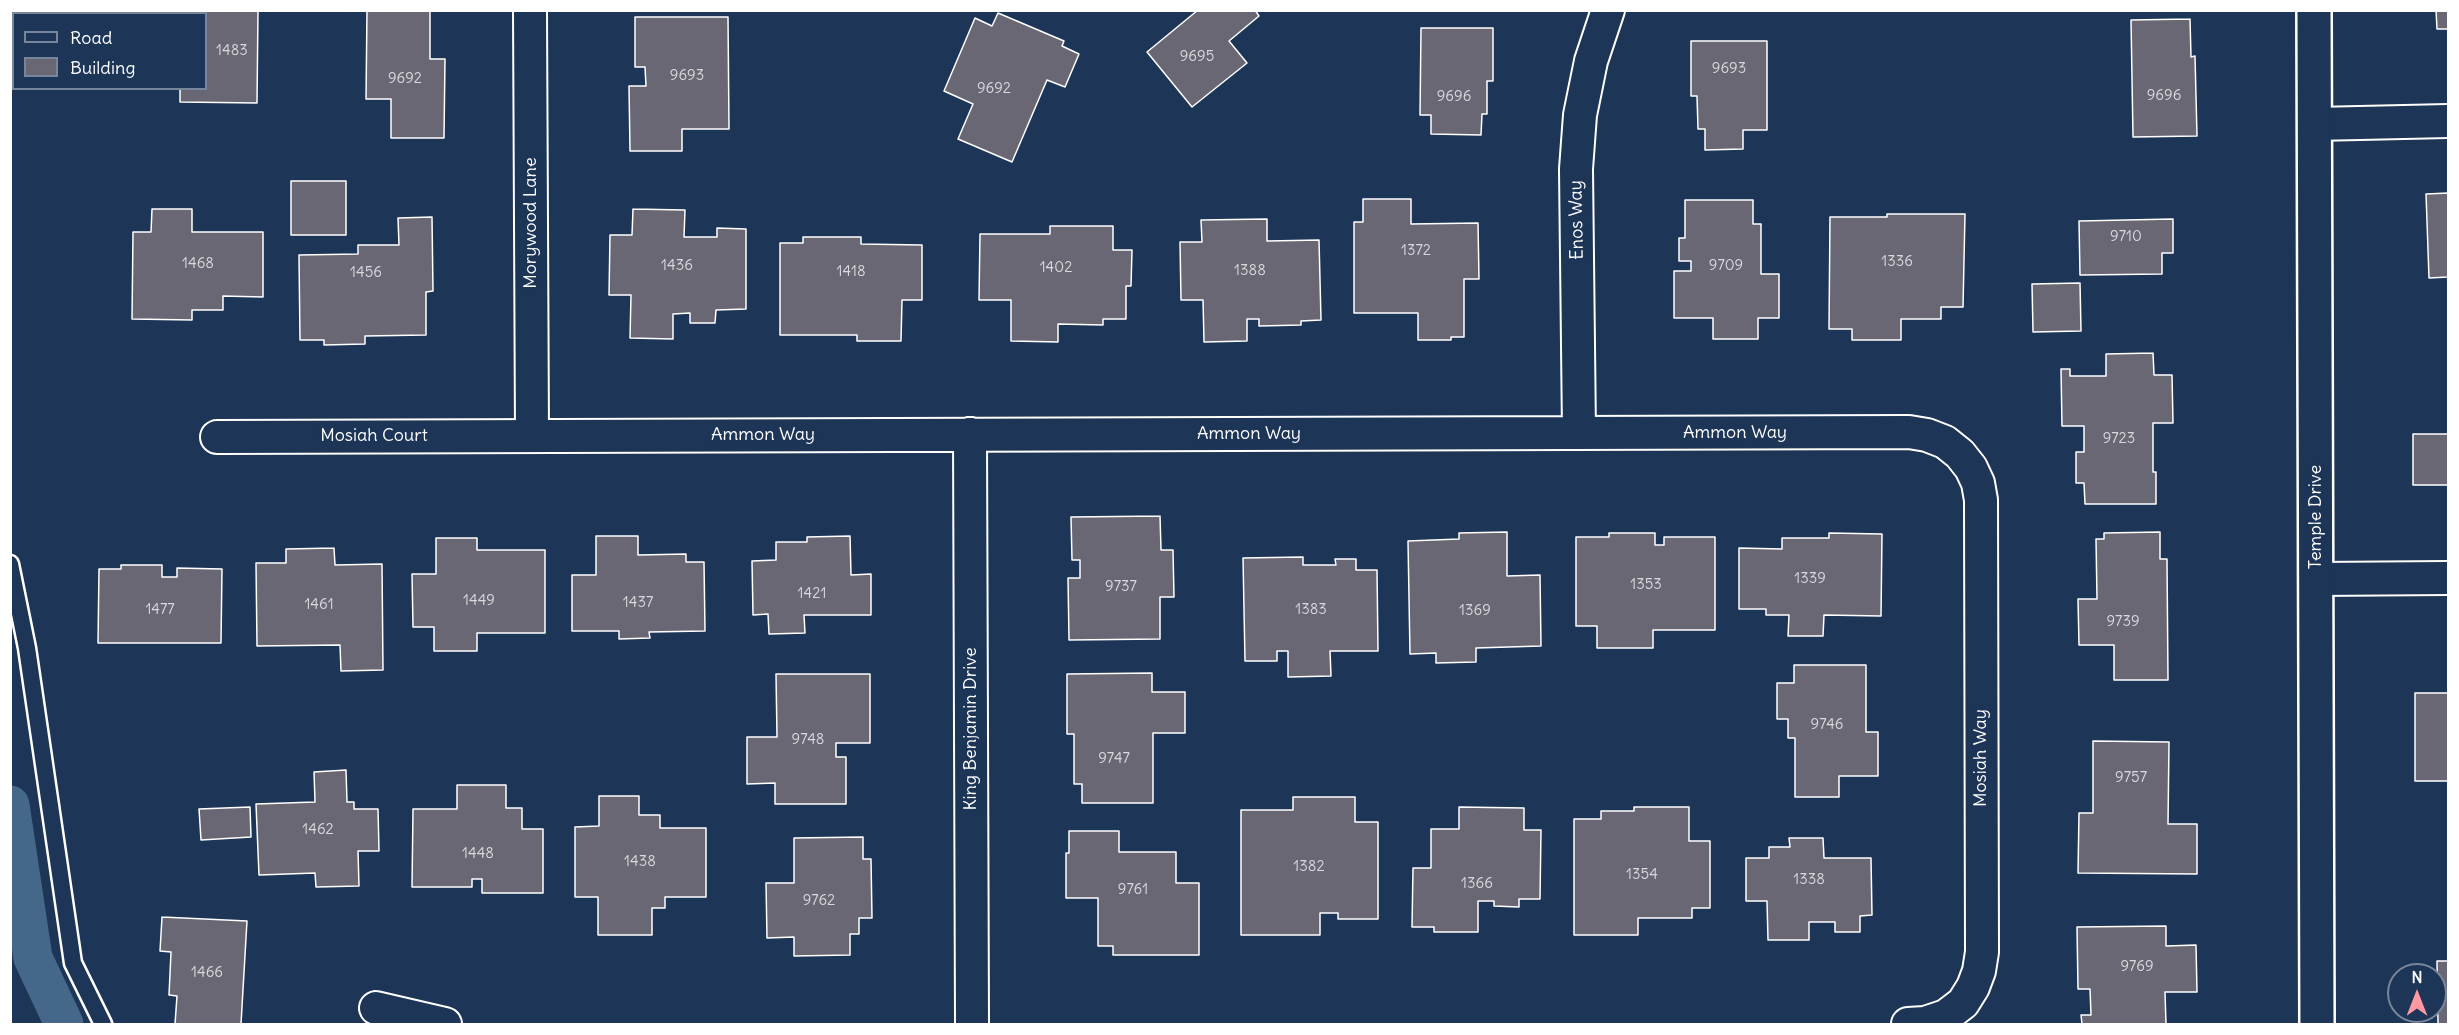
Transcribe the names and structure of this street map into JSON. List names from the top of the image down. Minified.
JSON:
{"streets":{"street":["Enos Way","Morywood Lane","Ammon Way","Mosiah Court","Temple Drive","King Benjamin Drive","Mosiah Way"]},"crossings":[["Enos Way","Ammon Way"],["Morywood Lane","Ammon Way"],["Morywood Lane","Mosiah Court"],["Ammon Way","Mosiah Court"],["Ammon Way","King Benjamin Drive"],["Ammon Way","Mosiah Way"]],"house_numbers":["1483","9695","9693","9693","9692","9692","9696","9696","9710","1372","1336","1468","1436","9709","1402","1388","1418","1456","9723","1339","1353","9737","1421","1449","1437","1461","1477","1383","1369","9739","9746","9748","9747","9757","1462","1448","1438","1382","1354","1338","1366","9761","9762","9769","1466"],"legend":["Road","Building"],"north":"top"}
